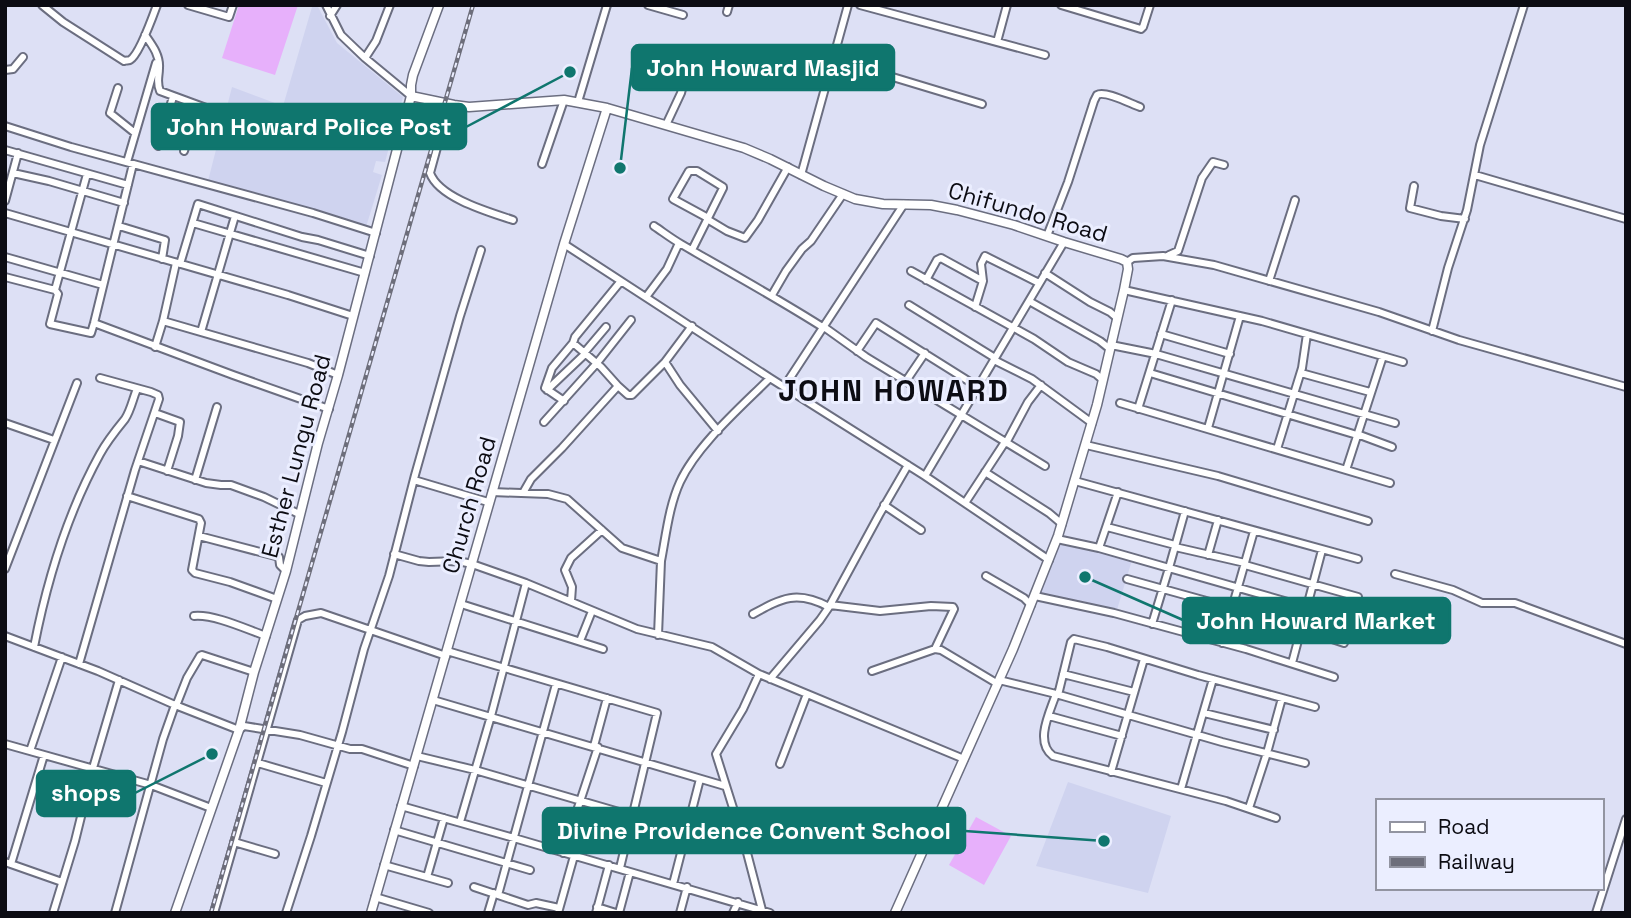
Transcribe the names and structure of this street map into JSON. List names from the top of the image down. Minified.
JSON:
{"streets":{"street":["Chifundo Road","Esther Lungu Road","Church Road"]},"crossings":[["Chifundo Road","Esther Lungu Road"],["Chifundo Road","Church Road"]],"districts":["JOHN HOWARD"],"places":["John Howard Police Post","John Howard Masjid","John Howard Market","shops","Divine Providence Convent School"],"legend":["Road","Railway"]}
